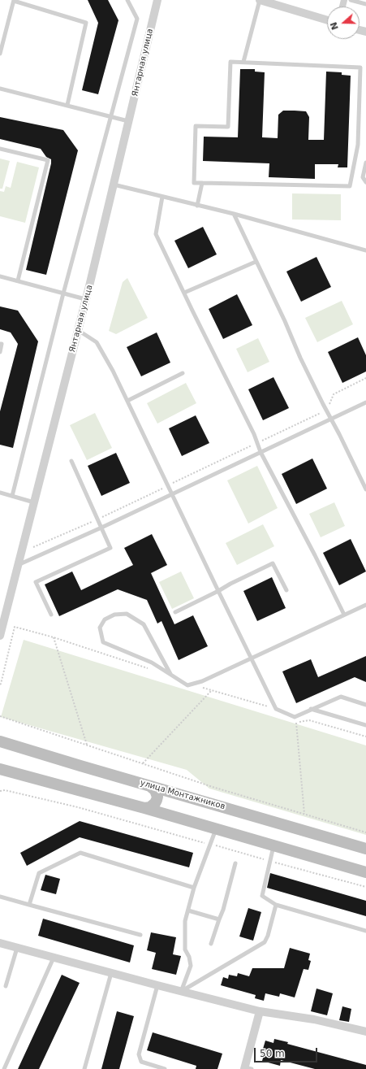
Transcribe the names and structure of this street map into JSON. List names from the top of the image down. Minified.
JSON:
{"streets":{"main road":["улица Монтажников"],"street":["Янтарная улица"]},"scale_bar":"50 m","north":"left"}
